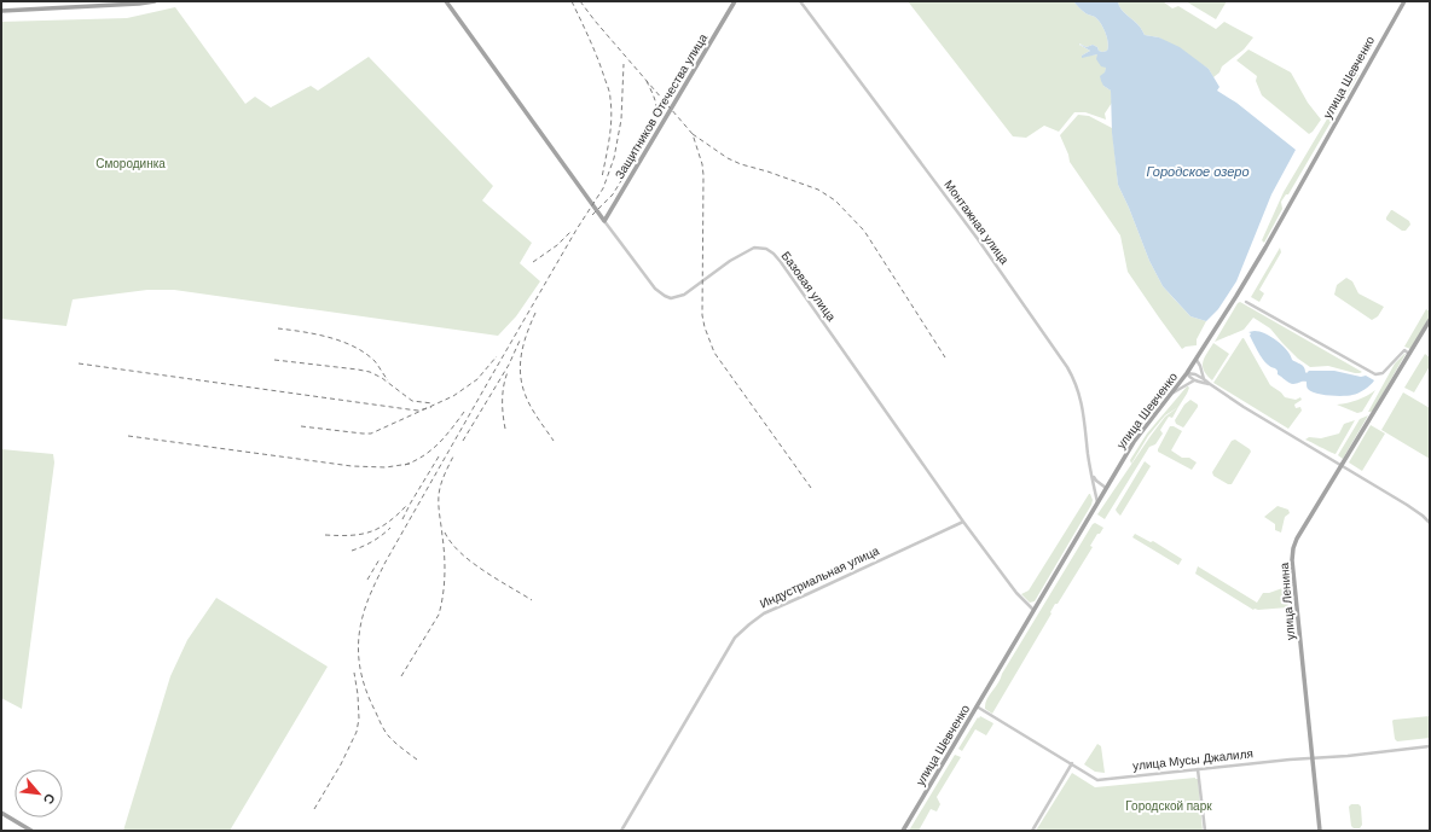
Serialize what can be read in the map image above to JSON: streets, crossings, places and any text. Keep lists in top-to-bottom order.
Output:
{
  "streets": {
    "main road": [
      "улица Шевченко",
      "Защитников Отечества улица",
      "Базовая улица",
      "улица Ленина"
    ],
    "street": ["Монтажная улица", "Индустриальная улица", "улица Мусы Джалиля"]
  },
  "crossings": [
    ["улица Шевченко", "Монтажная улица"],
    ["улица Шевченко", "Базовая улица"],
    ["улица Шевченко", "улица Мусы Джалиля"],
    ["Защитников Отечества улица", "Базовая улица"],
    ["Базовая улица", "Индустриальная улица"],
    ["улица Ленина", "улица Мусы Джалиля"]
  ],
  "water": ["Городское озеро"],
  "parks": ["Смородинка", "Городской парк"],
  "north": "bottom right"
}
